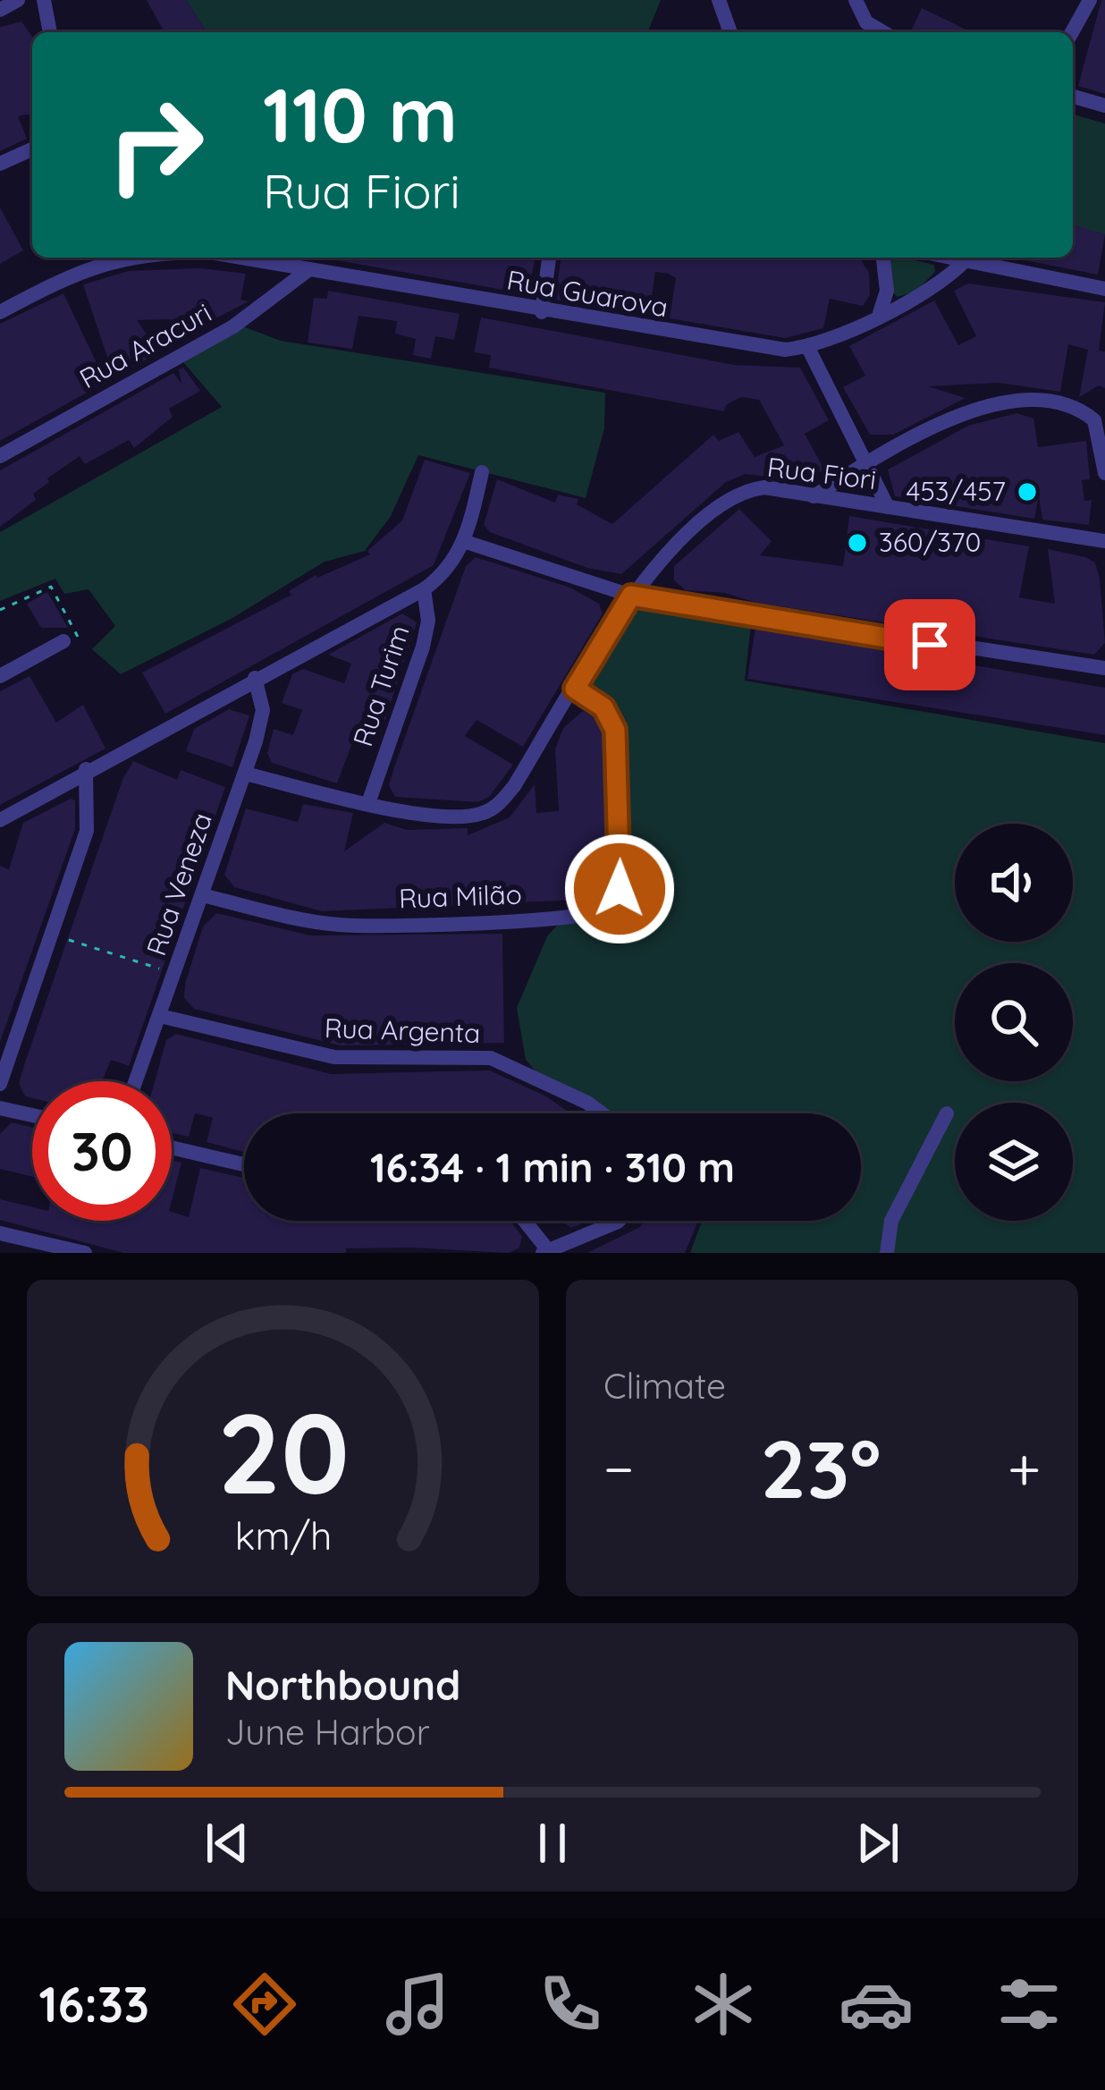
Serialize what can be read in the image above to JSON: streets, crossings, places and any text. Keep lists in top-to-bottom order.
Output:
{
  "streets": {
    "street": [
      "Rua Guarova",
      "Rua Aracuri",
      "Rua Fiori",
      "Rua Turim",
      "Rua Veneza",
      "Rua Milão",
      "Rua Argenta"
    ]
  },
  "crossings": [
    ["Rua Guarova", "Rua Aracuri"],
    ["Rua Fiori", "Rua Turim"],
    ["Rua Fiori", "Rua Veneza"],
    ["Rua Fiori", "Rua Milão"],
    ["Rua Veneza", "Rua Milão"],
    ["Rua Veneza", "Rua Argenta"]
  ],
  "places": ["453/457", "360/370"],
  "page": {
    "turn": ["110 m", "Rua Fiori"],
    "limit": "30",
    "trip": "16:34 · 1 min · 310 m",
    "tile": "Climate",
    "heat": ["−", "23°", "+"],
    "song": ["Northbound", "June Harbor"],
    "tabs": "16:33",
    "gauge": ["20", "km/h"]
  }
}
